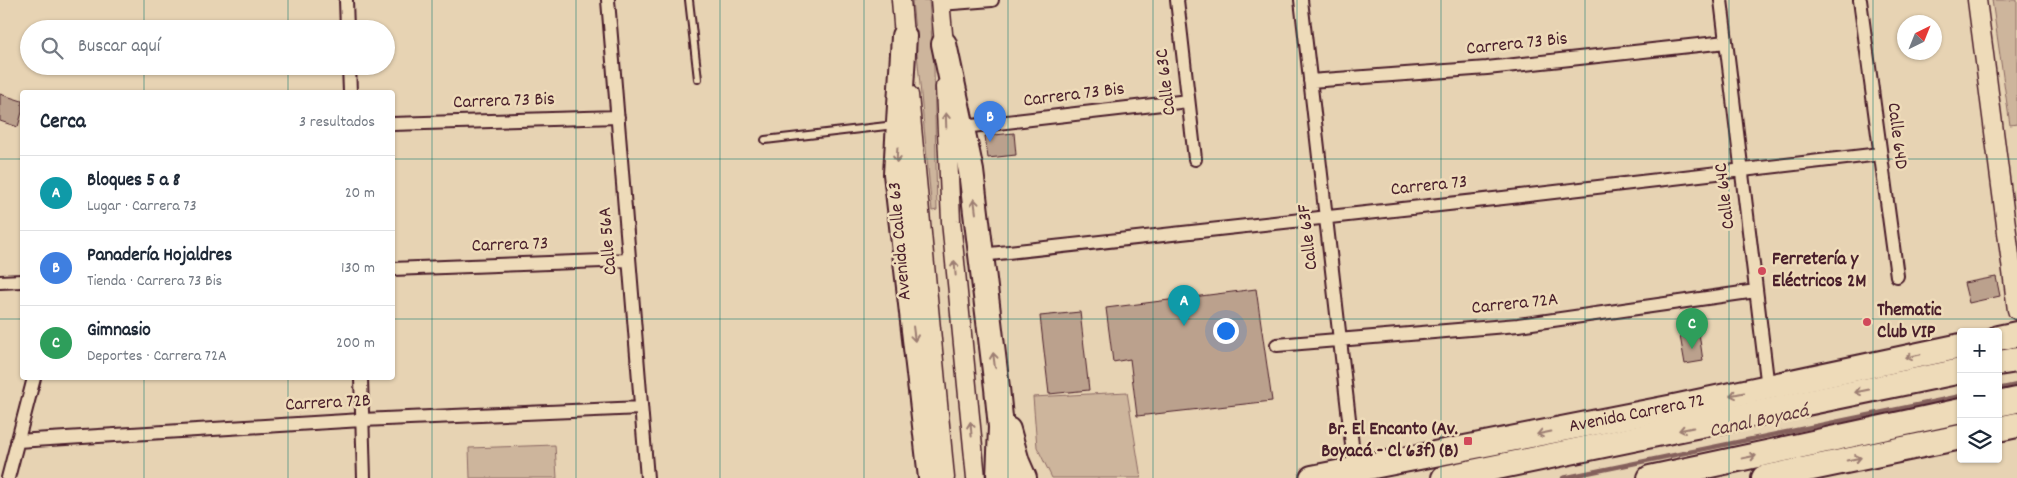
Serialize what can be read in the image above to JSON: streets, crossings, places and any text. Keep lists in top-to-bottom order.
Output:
{
  "streets": {
    "highway": ["Avenida Carrera 72"],
    "main road": ["Avenida Calle 63"],
    "street": [
      "Carrera 73 Bis",
      "Calle 63C",
      "Calle 64D",
      "Carrera 73",
      "Calle 64C",
      "Calle 63F",
      "Calle 56A",
      "Carrera 72A",
      "Carrera 72B"
    ]
  },
  "crossings": [
    ["Carrera 73 Bis", "Calle 63C"],
    ["Carrera 73 Bis", "Calle 64C"],
    ["Carrera 73 Bis", "Calle 63F"],
    ["Carrera 73 Bis", "Calle 56A"],
    ["Calle 64D", "Carrera 73"],
    ["Carrera 73", "Calle 64C"],
    ["Carrera 73", "Calle 63F"],
    ["Carrera 73", "Calle 56A"],
    ["Calle 64C", "Carrera 72A"],
    ["Calle 64C", "Avenida Carrera 72"],
    ["Calle 63F", "Carrera 72A"],
    ["Calle 63F", "Avenida Carrera 72"],
    ["Calle 56A", "Carrera 72B"]
  ],
  "water": ["Canal Boyacá"],
  "places": {
    "other": ["Ferretería y Eléctricos 2M", "Thematic Club VIP"],
    "transit": ["Br. El Encanto (Av. Boyacá - Cl 63f) (B)"]
  },
  "north": "top right",
  "page": {
    "search": "Buscar aquí",
    "heading": ["Cerca", "3 resultados"],
    "pins": ["B", "A", "C"],
    "list": [
      {
        "mark": "A",
        "name": "Bloques 5 a 8",
        "note": "Lugar · Carrera 73",
        "value": "20 m"
      },
      {
        "mark": "B",
        "name": "Panadería Hojaldres",
        "note": "Tienda · Carrera 73 Bis",
        "value": "130 m"
      },
      {
        "mark": "C",
        "name": "Gimnasio",
        "note": "Deportes · Carrera 72A",
        "value": "200 m"
      }
    ],
    "map_buttons": ["+", "−"]
  }
}
